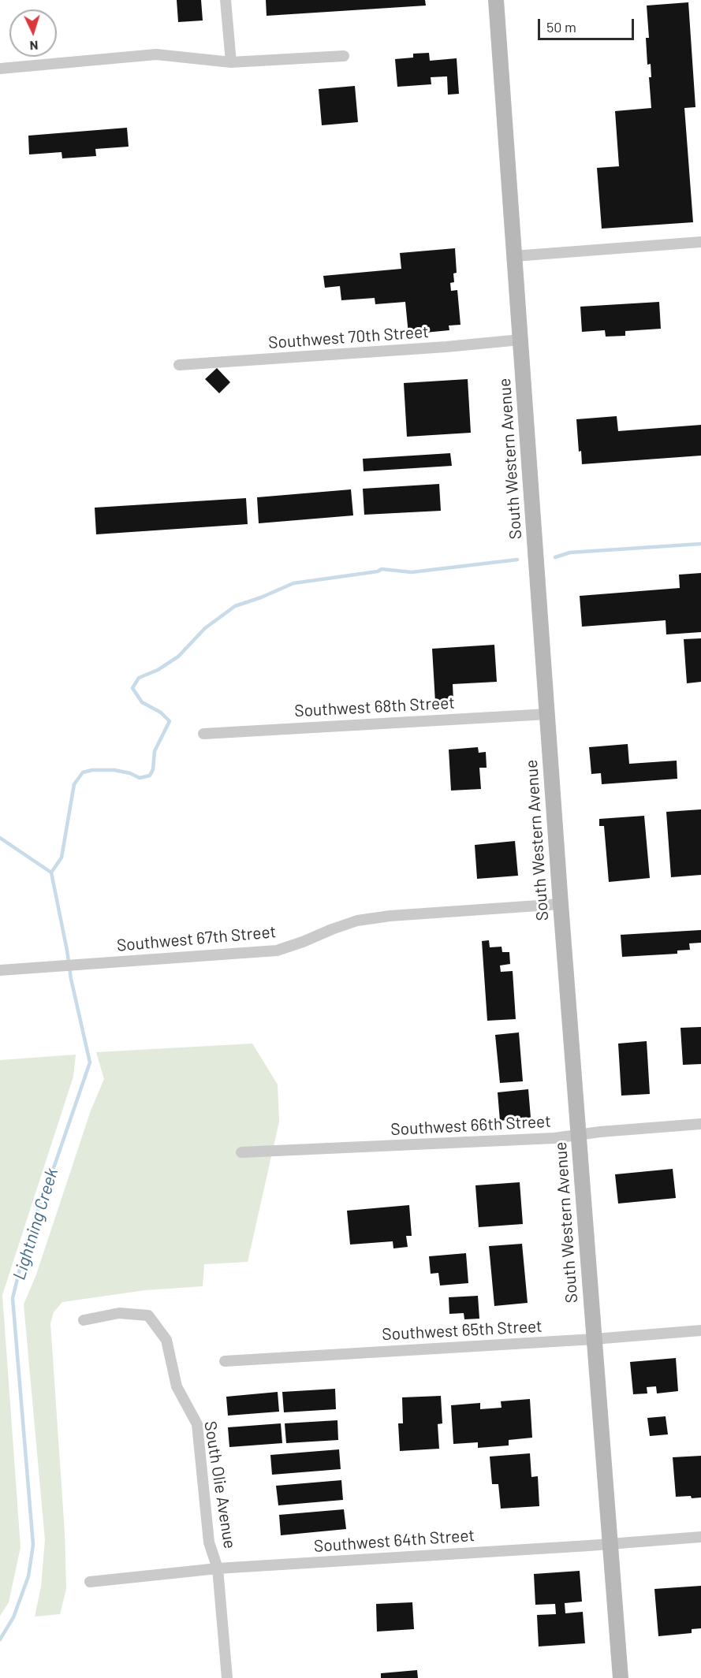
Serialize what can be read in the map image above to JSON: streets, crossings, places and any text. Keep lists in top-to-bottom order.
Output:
{
  "streets": {
    "main road": ["South Western Avenue"],
    "street": [
      "Southwest 70th Street",
      "Southwest 68th Street",
      "Southwest 67th Street",
      "Southwest 66th Street",
      "Southwest 65th Street",
      "South Olie Avenue",
      "Southwest 64th Street"
    ]
  },
  "crossings": [
    ["Southwest 70th Street", "South Western Avenue"],
    ["South Western Avenue", "Southwest 68th Street"],
    ["South Western Avenue", "Southwest 67th Street"],
    ["South Western Avenue", "Southwest 66th Street"],
    ["South Western Avenue", "Southwest 65th Street"],
    ["South Western Avenue", "Southwest 64th Street"],
    ["South Olie Avenue", "Southwest 64th Street"]
  ],
  "water": ["Lightning Creek"],
  "scale_bar": "50 m",
  "north": "bottom"
}
